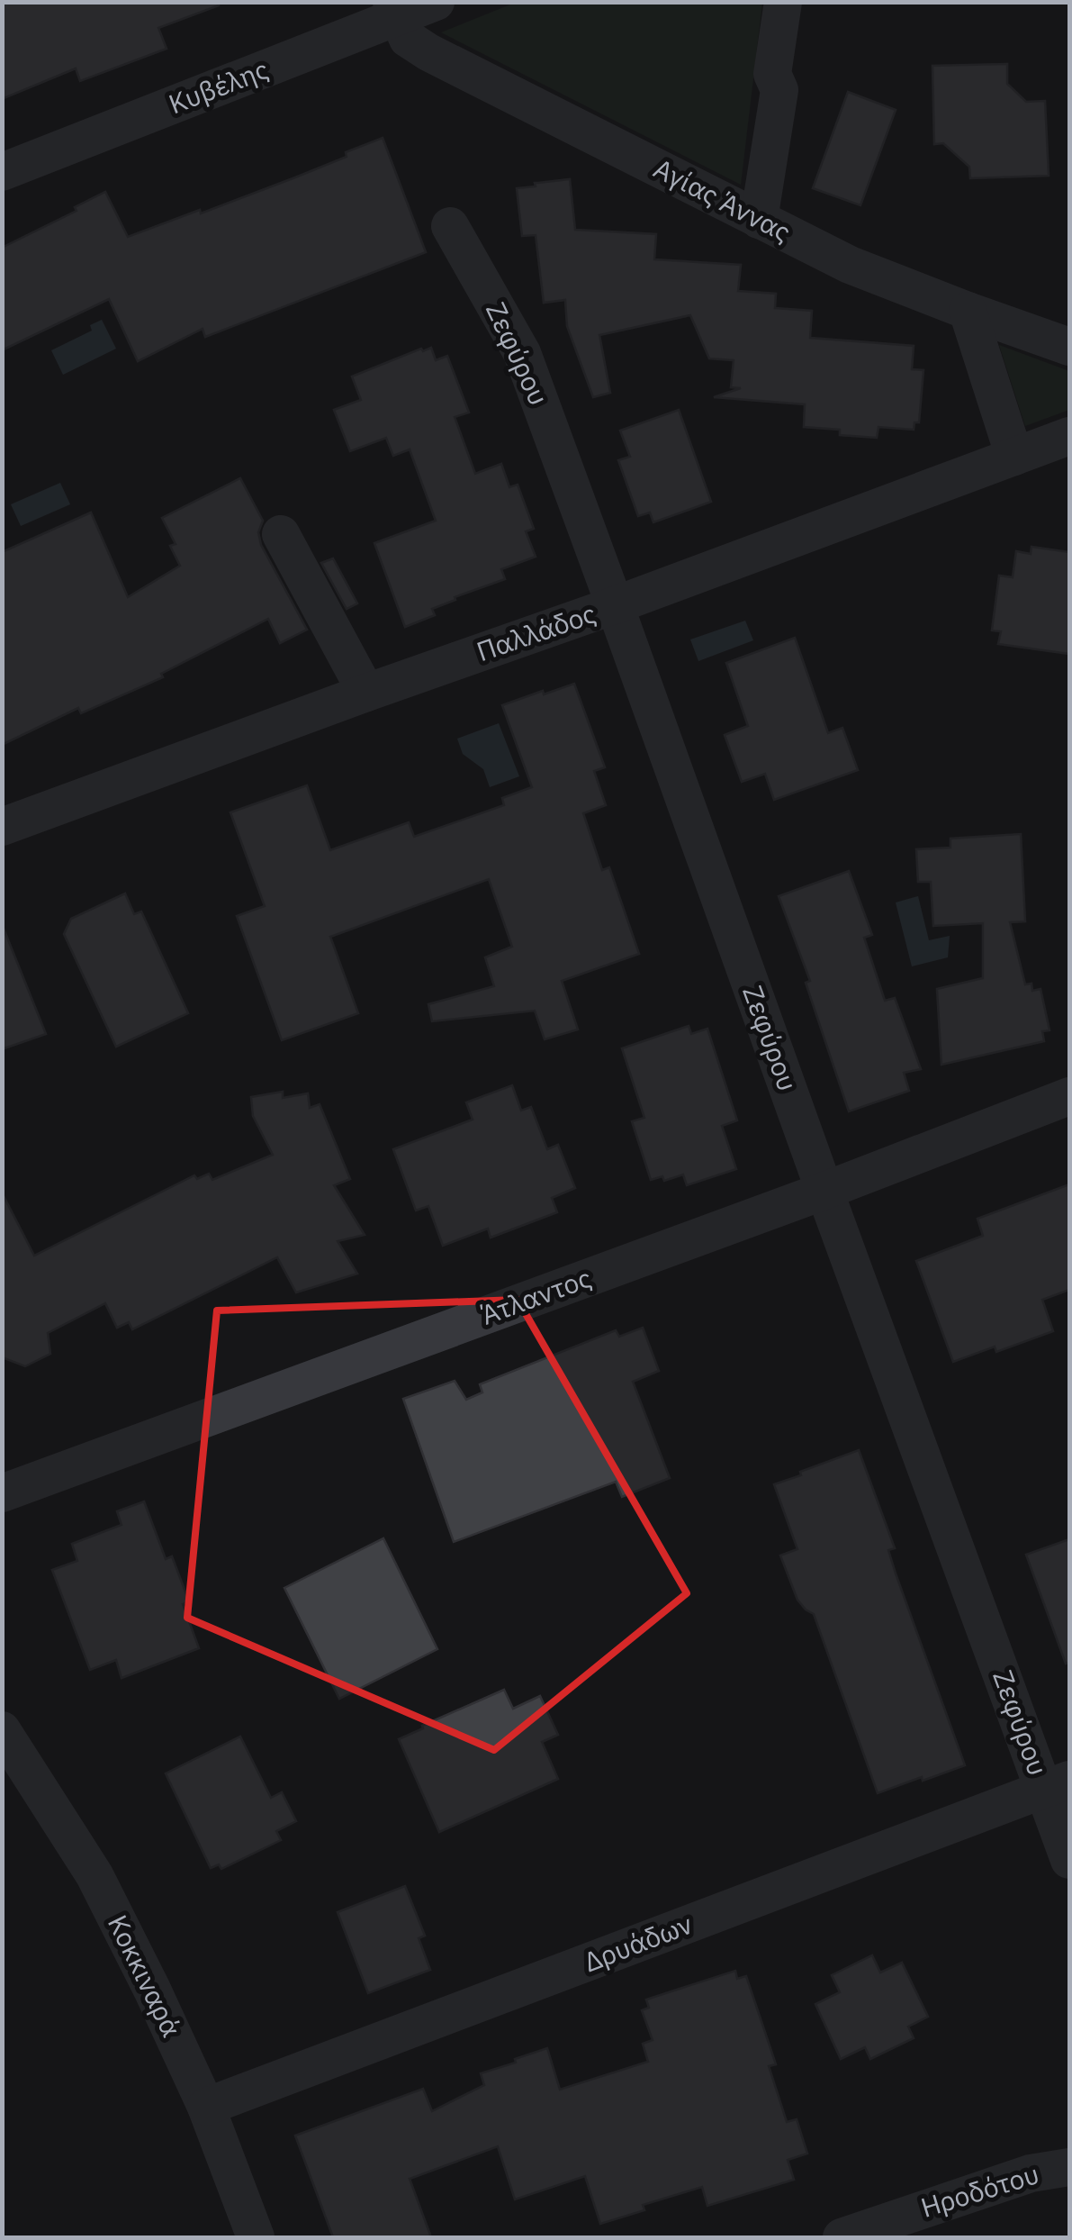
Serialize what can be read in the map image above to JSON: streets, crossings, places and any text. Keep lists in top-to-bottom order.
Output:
{
  "streets": {
    "street": [
      "Κυβέλης",
      "Αγίας Άννας",
      "Ζεφύρου",
      "Παλλάδος",
      "Άτλαντος",
      "Δρυάδων",
      "Κοκκιναρά",
      "Ηροδότου"
    ]
  },
  "crossings": [
    ["Κυβέλης", "Αγίας Άννας"],
    ["Ζεφύρου", "Παλλάδος"],
    ["Ζεφύρου", "Άτλαντος"],
    ["Ζεφύρου", "Δρυάδων"],
    ["Δρυάδων", "Κοκκιναρά"]
  ]
}
